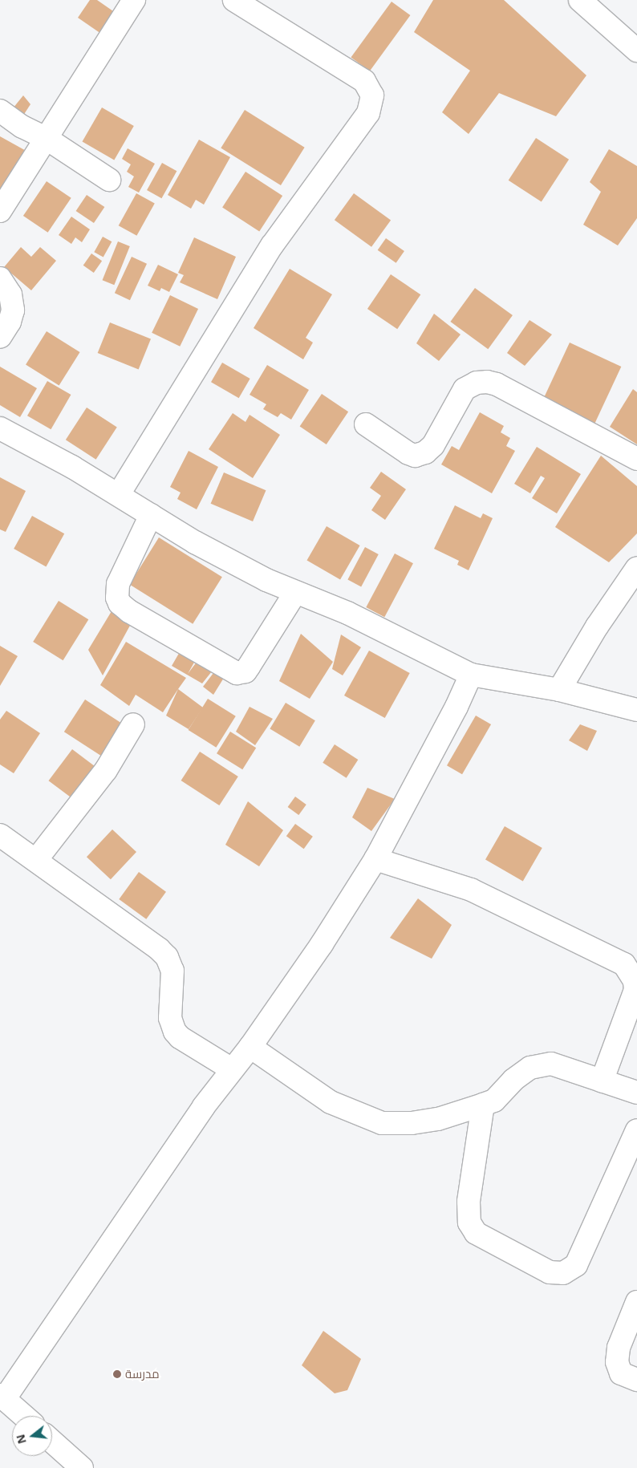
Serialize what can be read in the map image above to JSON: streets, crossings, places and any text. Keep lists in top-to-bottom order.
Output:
{
  "places": ["مدرسة"],
  "north": "left"
}
